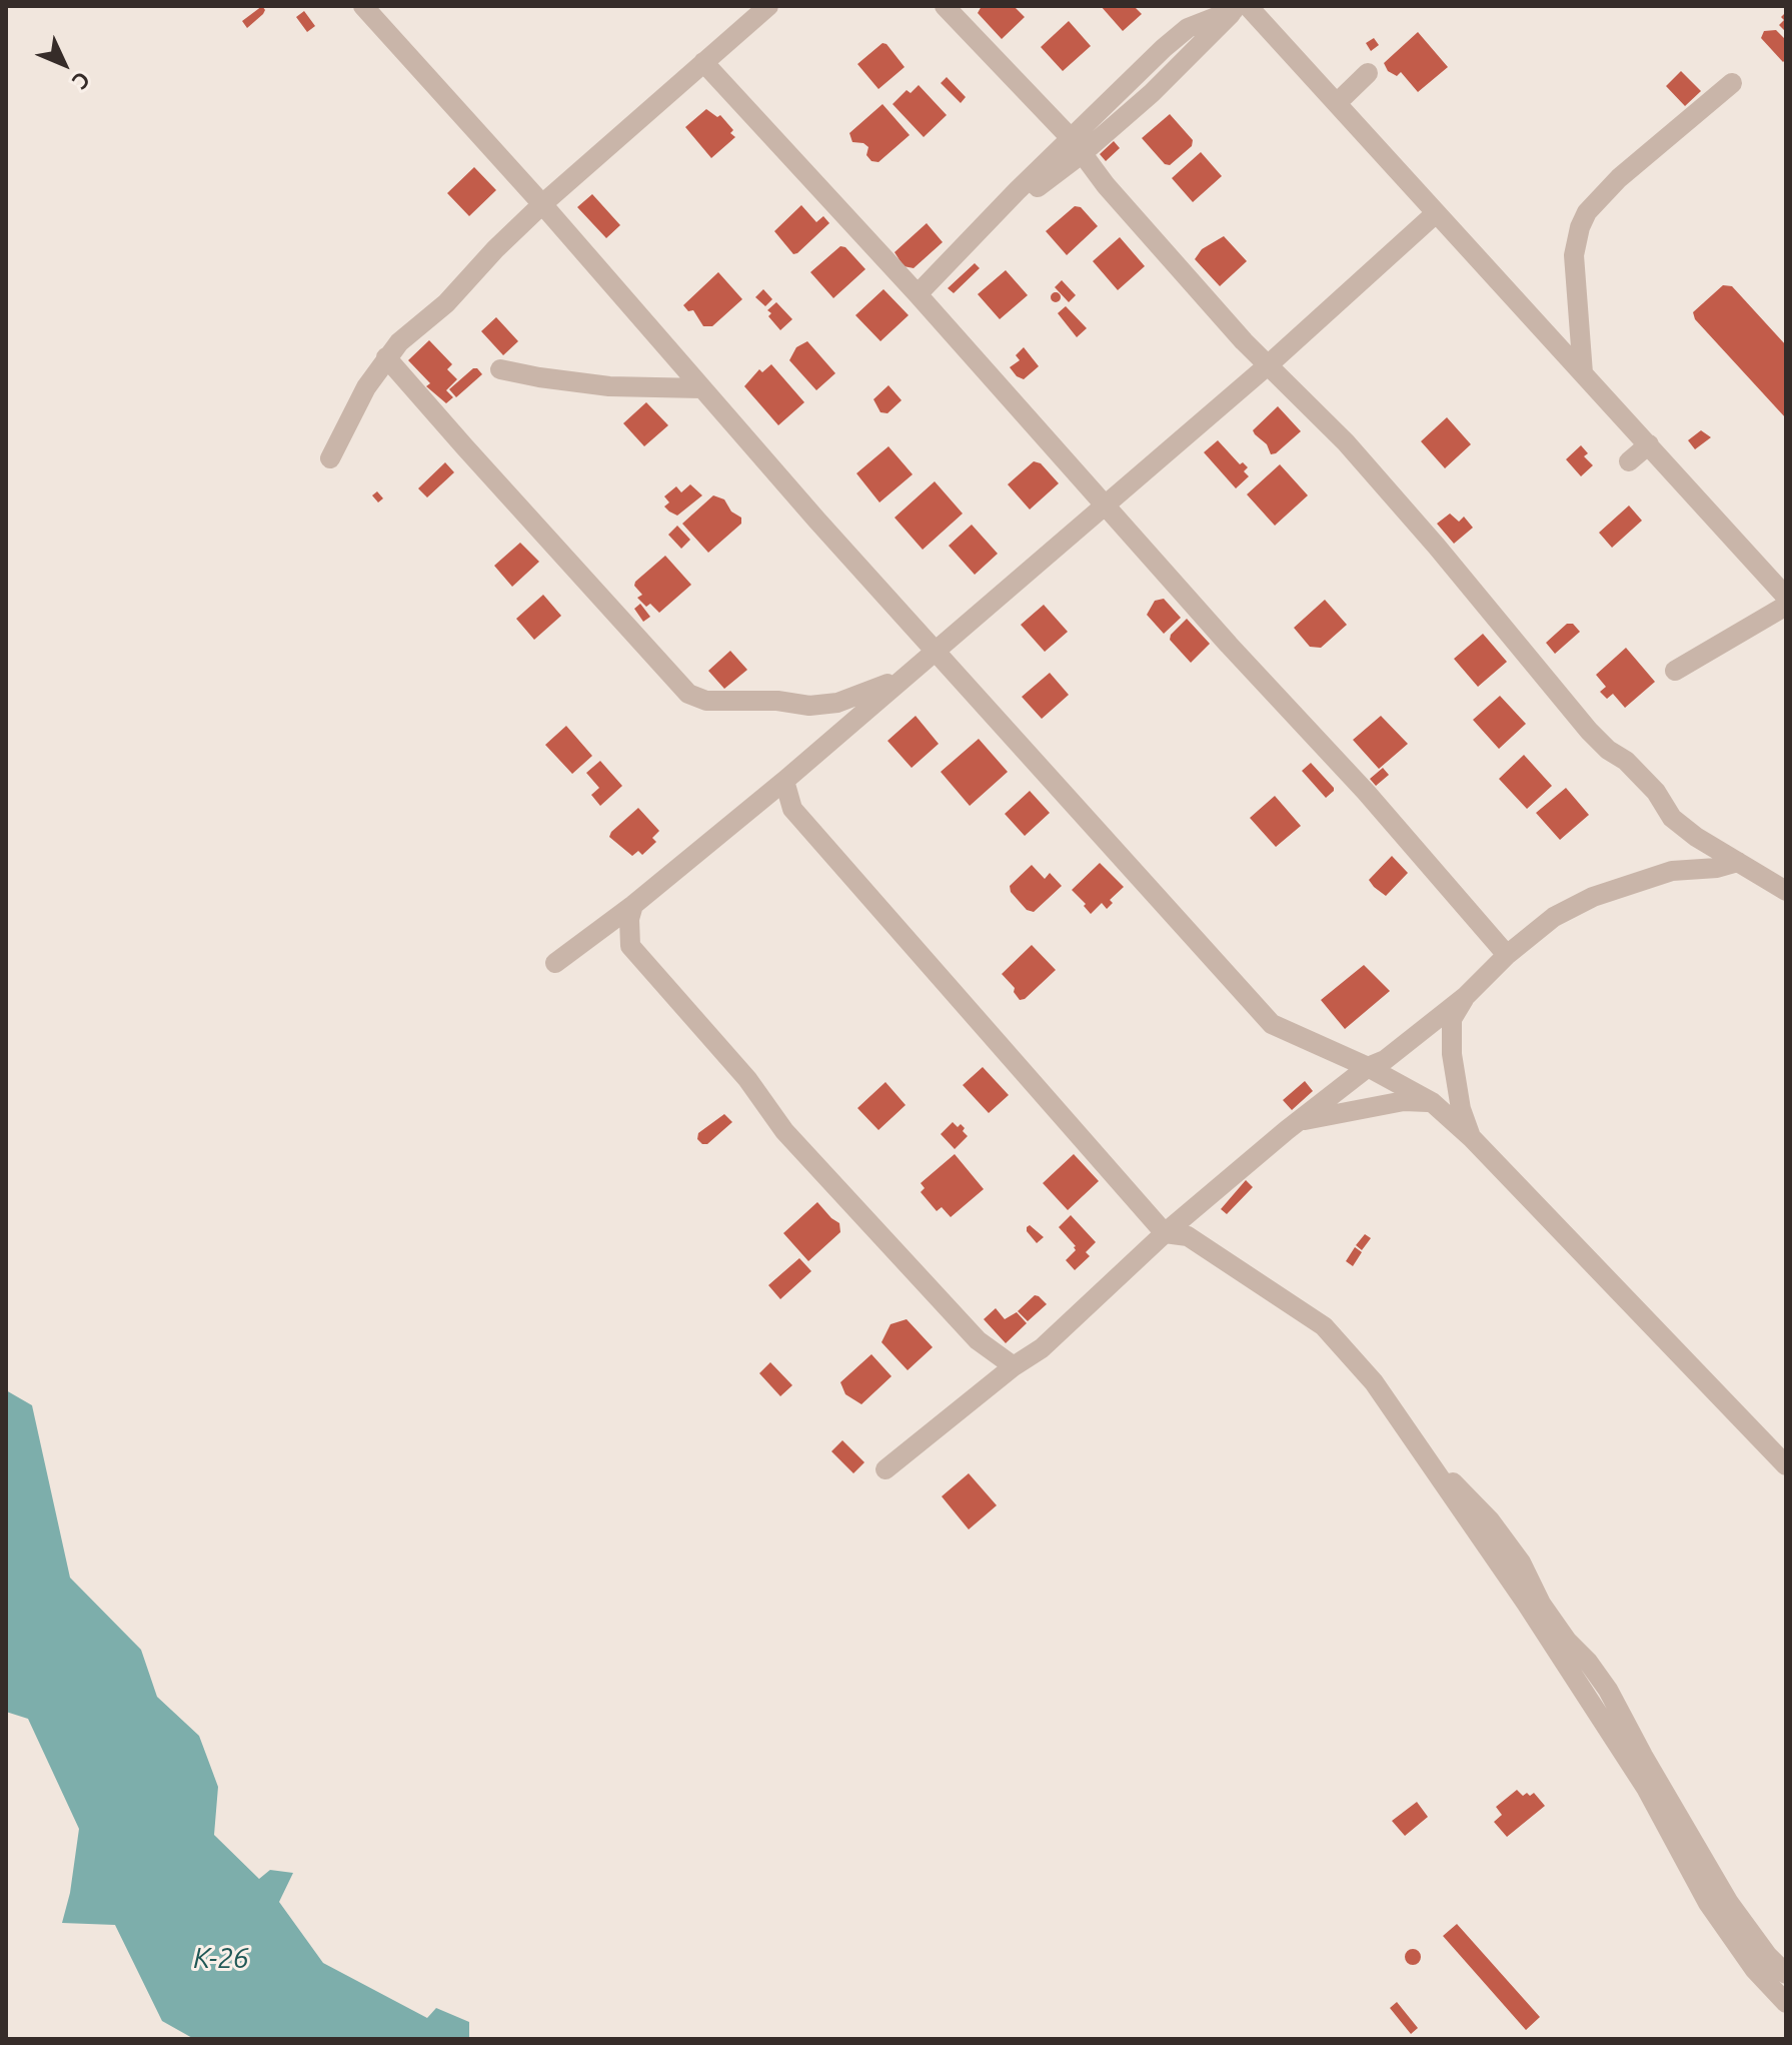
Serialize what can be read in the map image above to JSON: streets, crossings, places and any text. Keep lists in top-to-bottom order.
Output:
{
  "water": ["К-26"],
  "north": "bottom right"
}
